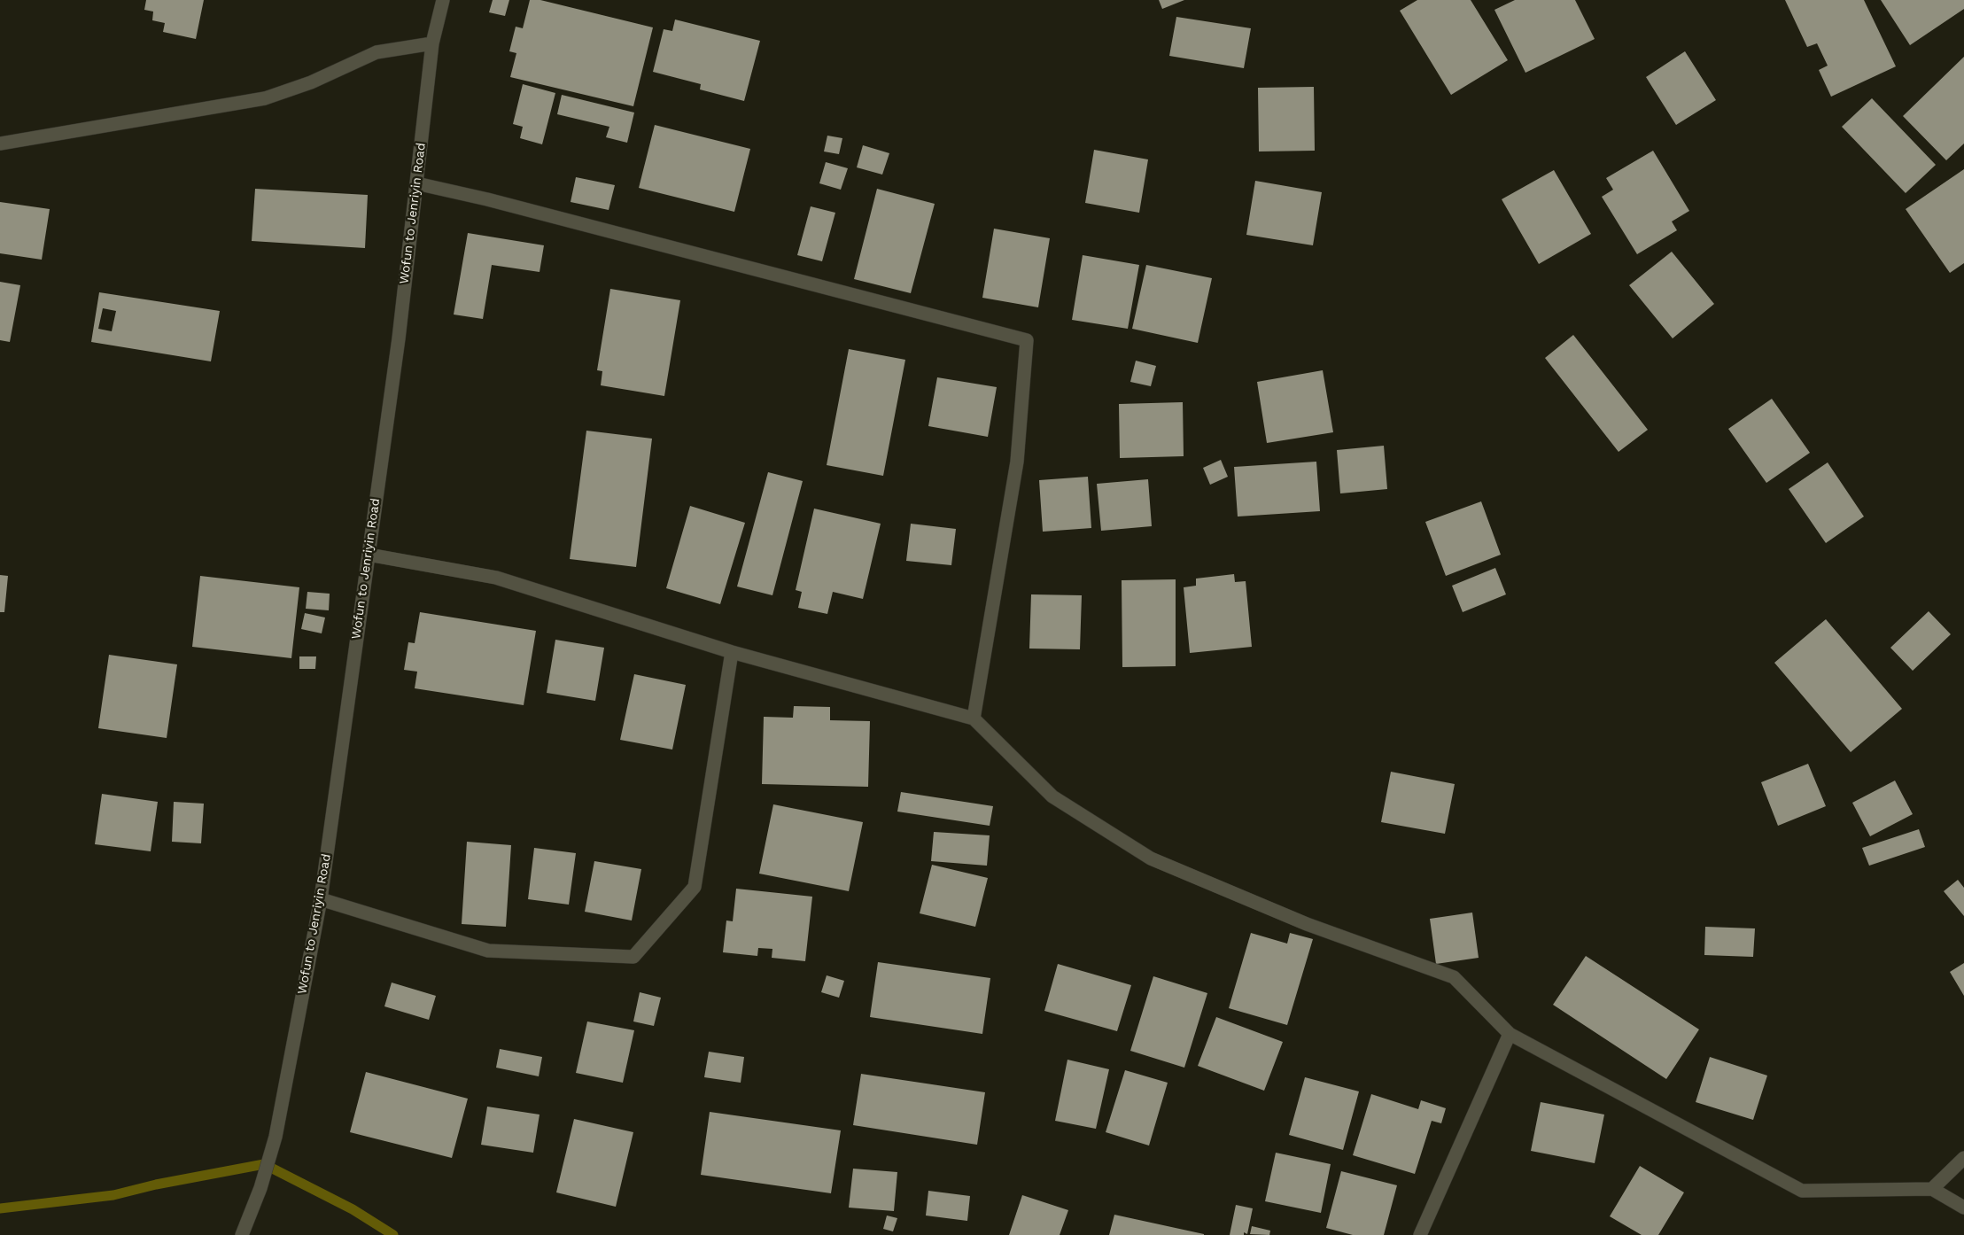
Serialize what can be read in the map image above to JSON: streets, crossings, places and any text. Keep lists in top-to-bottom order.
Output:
{
  "streets": {
    "street": ["Wofun to Jenriyin Road"]
  }
}
